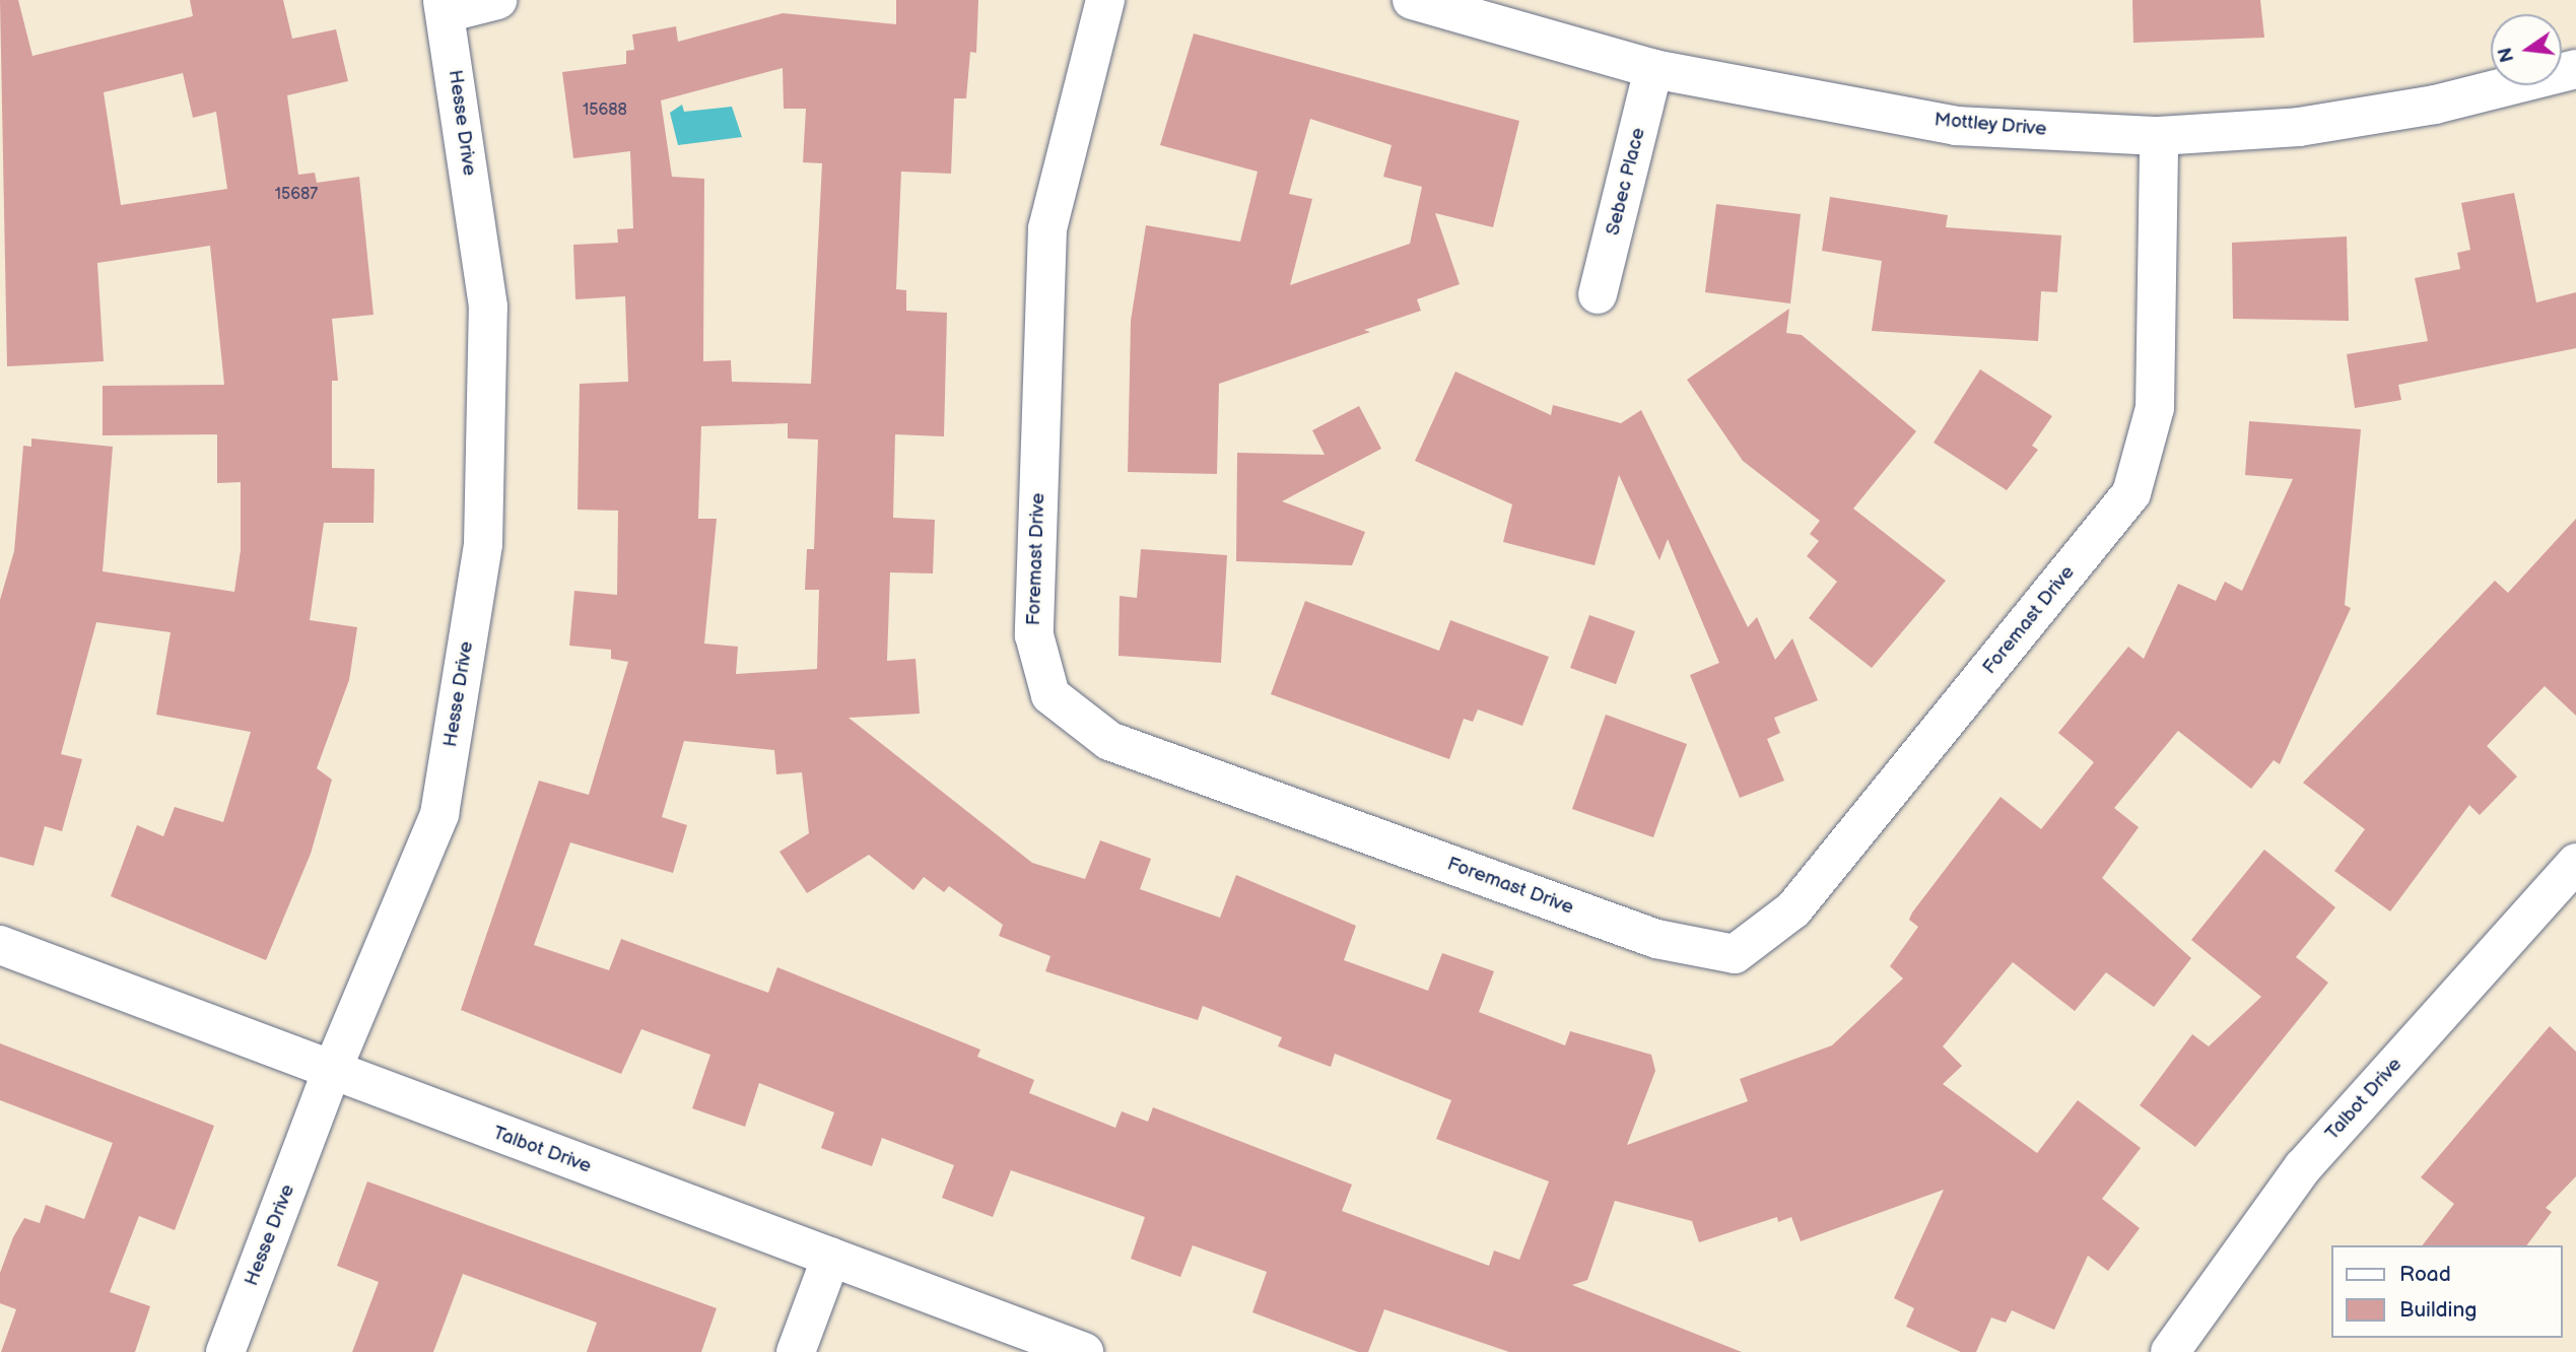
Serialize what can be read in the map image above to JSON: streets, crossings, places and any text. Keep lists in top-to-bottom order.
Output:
{
  "streets": {
    "street": [
      "Hesse Drive",
      "Mottley Drive",
      "Sebec Place",
      "Foremast Drive",
      "Talbot Drive"
    ]
  },
  "crossings": [
    ["Hesse Drive", "Talbot Drive"],
    ["Mottley Drive", "Sebec Place"],
    ["Mottley Drive", "Foremast Drive"]
  ],
  "house_numbers": ["15688", "15687"],
  "legend": ["Road", "Building"],
  "north": "left"
}
